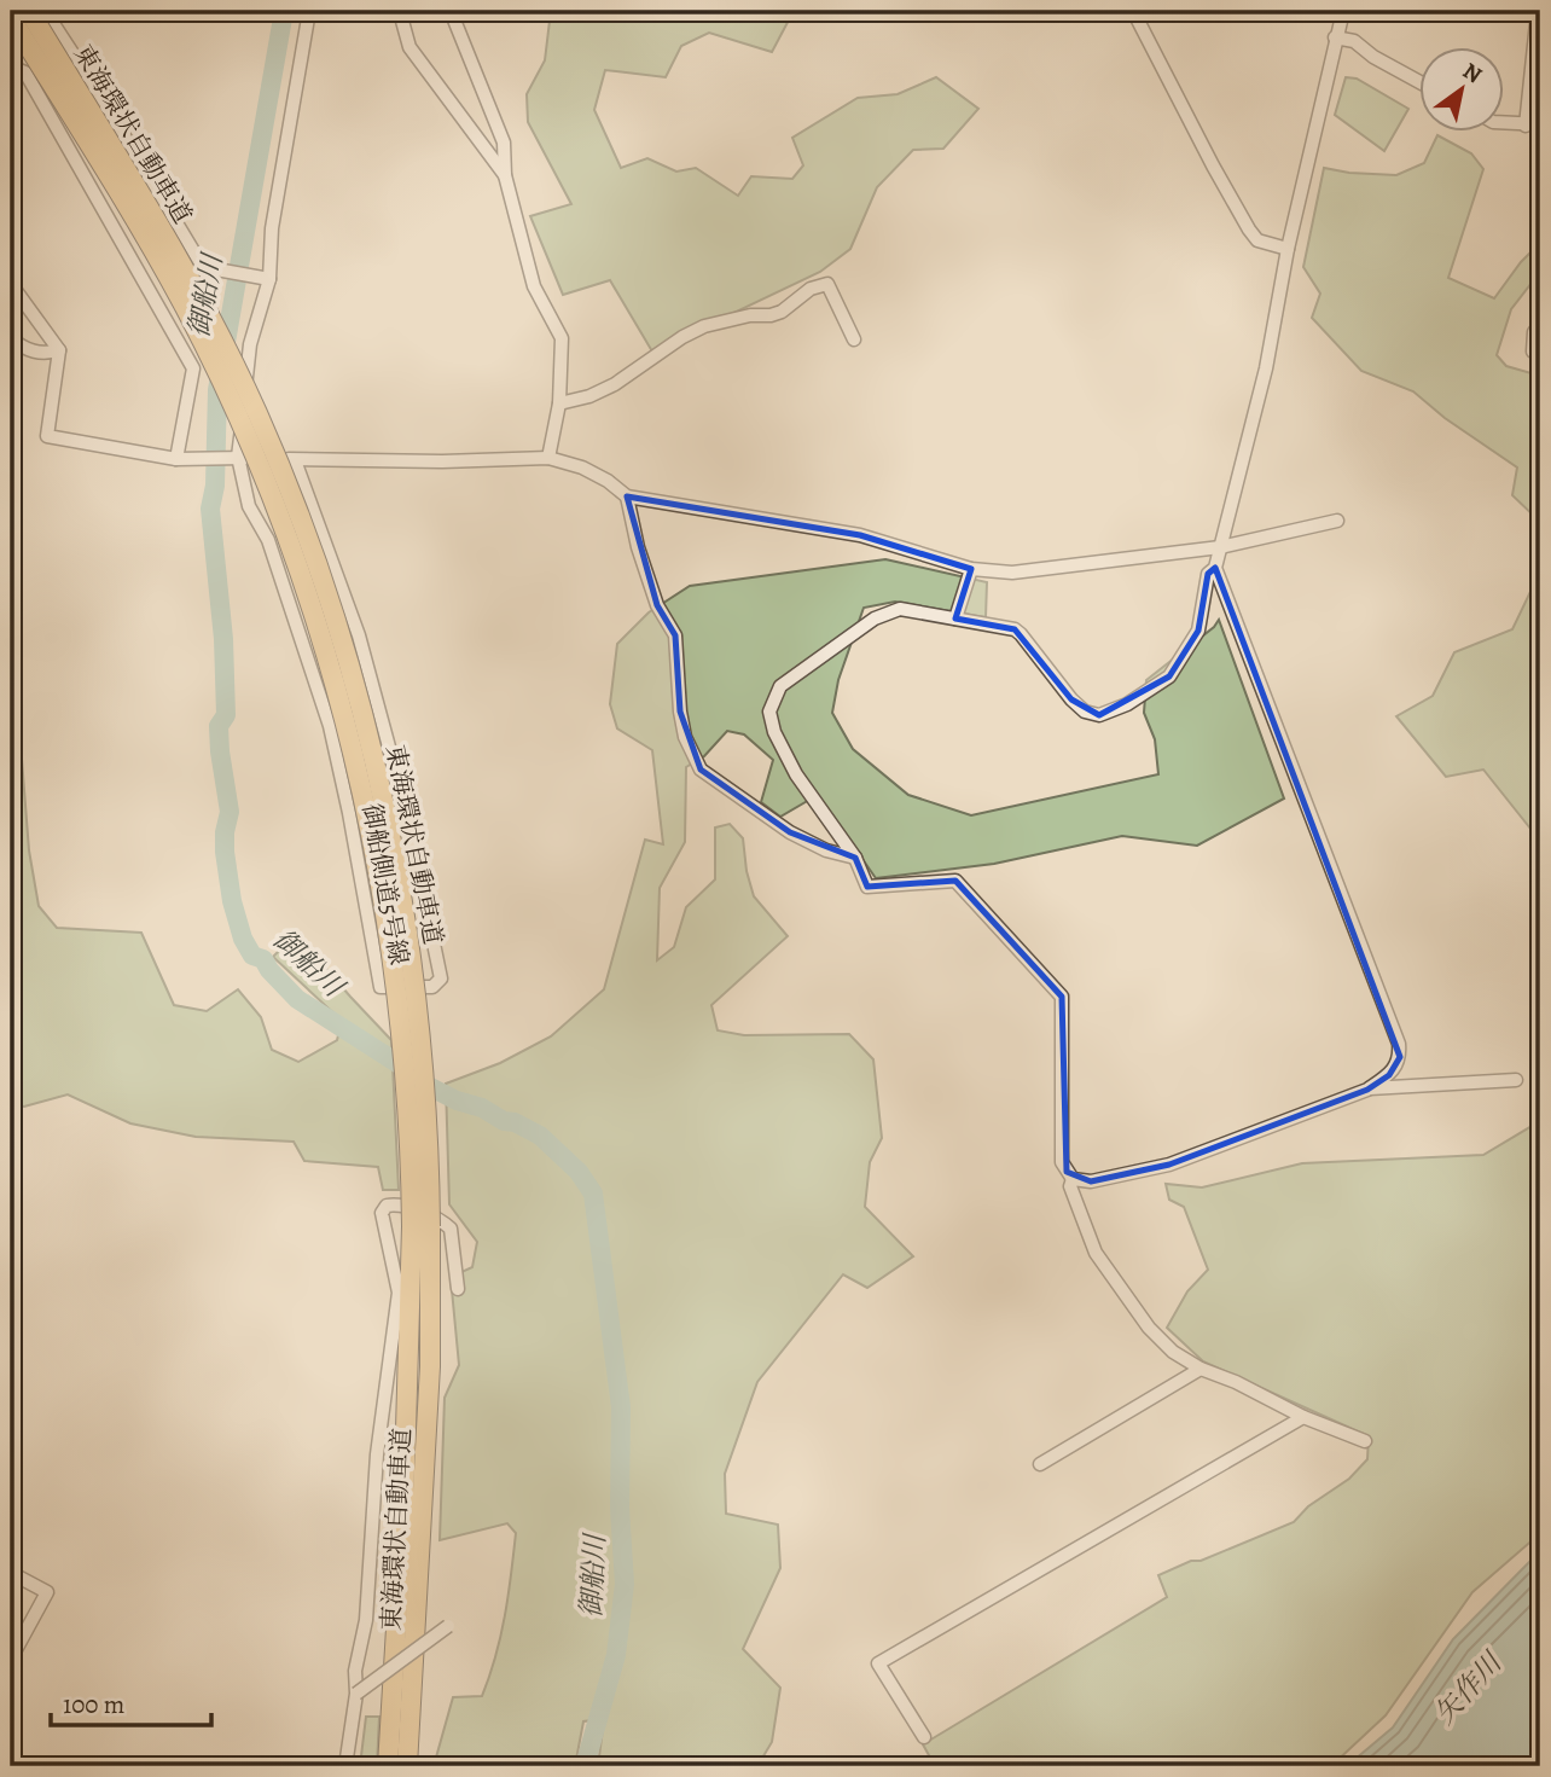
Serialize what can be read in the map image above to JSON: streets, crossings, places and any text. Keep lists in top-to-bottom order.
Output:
{
  "streets": {
    "highway": ["東海環状自動車道"],
    "street": ["御船側道5号線"]
  },
  "water": ["御船川", "矢作川"],
  "scale_bar": "100 m",
  "north": "top right"
}
